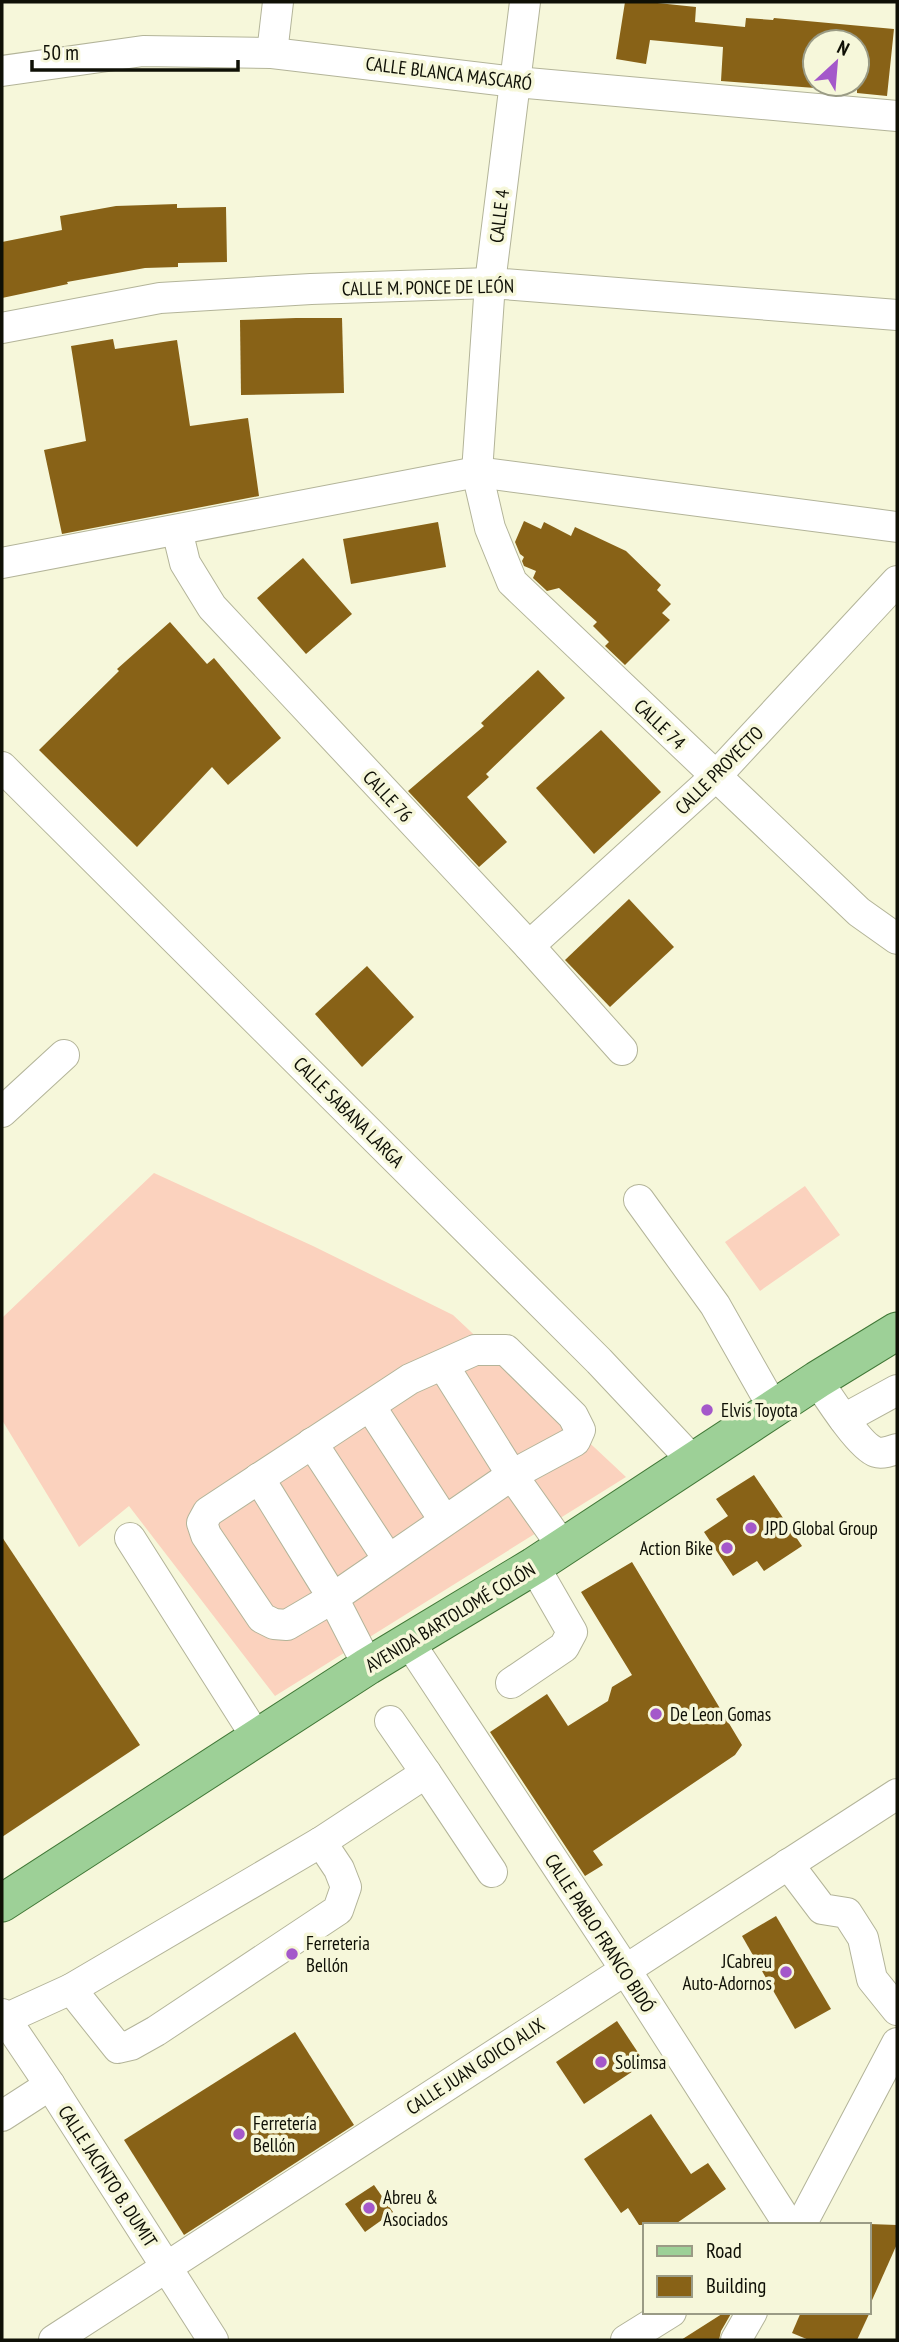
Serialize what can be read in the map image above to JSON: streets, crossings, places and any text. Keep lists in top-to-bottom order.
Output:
{
  "streets": {
    "main road": ["AVENIDA BARTOLOMÉ COLÓN"],
    "street": [
      "CALLE BLANCA MASCARÓ",
      "CALLE 4",
      "CALLE M. PONCE DE LEÓN",
      "CALLE 74",
      "CALLE PROYECTO",
      "CALLE 76",
      "CALLE SABANA LARGA",
      "CALLE PABLO FRANCO BIDÓ",
      "CALLE JUAN GOICO ALIX",
      "CALLE JACINTO B. DUMIT"
    ]
  },
  "crossings": [
    ["CALLE BLANCA MASCARÓ", "CALLE 4"],
    ["CALLE 4", "CALLE M. PONCE DE LEÓN"],
    ["CALLE 4", "CALLE 74"],
    ["CALLE 74", "CALLE PROYECTO"],
    ["CALLE PROYECTO", "CALLE 76"],
    ["CALLE SABANA LARGA", "AVENIDA BARTOLOMÉ COLÓN"],
    ["AVENIDA BARTOLOMÉ COLÓN", "CALLE PABLO FRANCO BIDÓ"],
    ["CALLE PABLO FRANCO BIDÓ", "CALLE JUAN GOICO ALIX"],
    ["CALLE JUAN GOICO ALIX", "CALLE JACINTO B. DUMIT"]
  ],
  "places": [
    "Elvis Toyota",
    "JPD Global Group",
    "Action Bike",
    "De Leon Gomas",
    "Ferreteria Bellón",
    "JCabreu Auto-Adornos",
    "Solimsa",
    "Ferretería Bellón",
    "Abreu & Asociados"
  ],
  "legend": ["Road", "Building"],
  "scale_bar": "50 m",
  "north": "top right"
}
